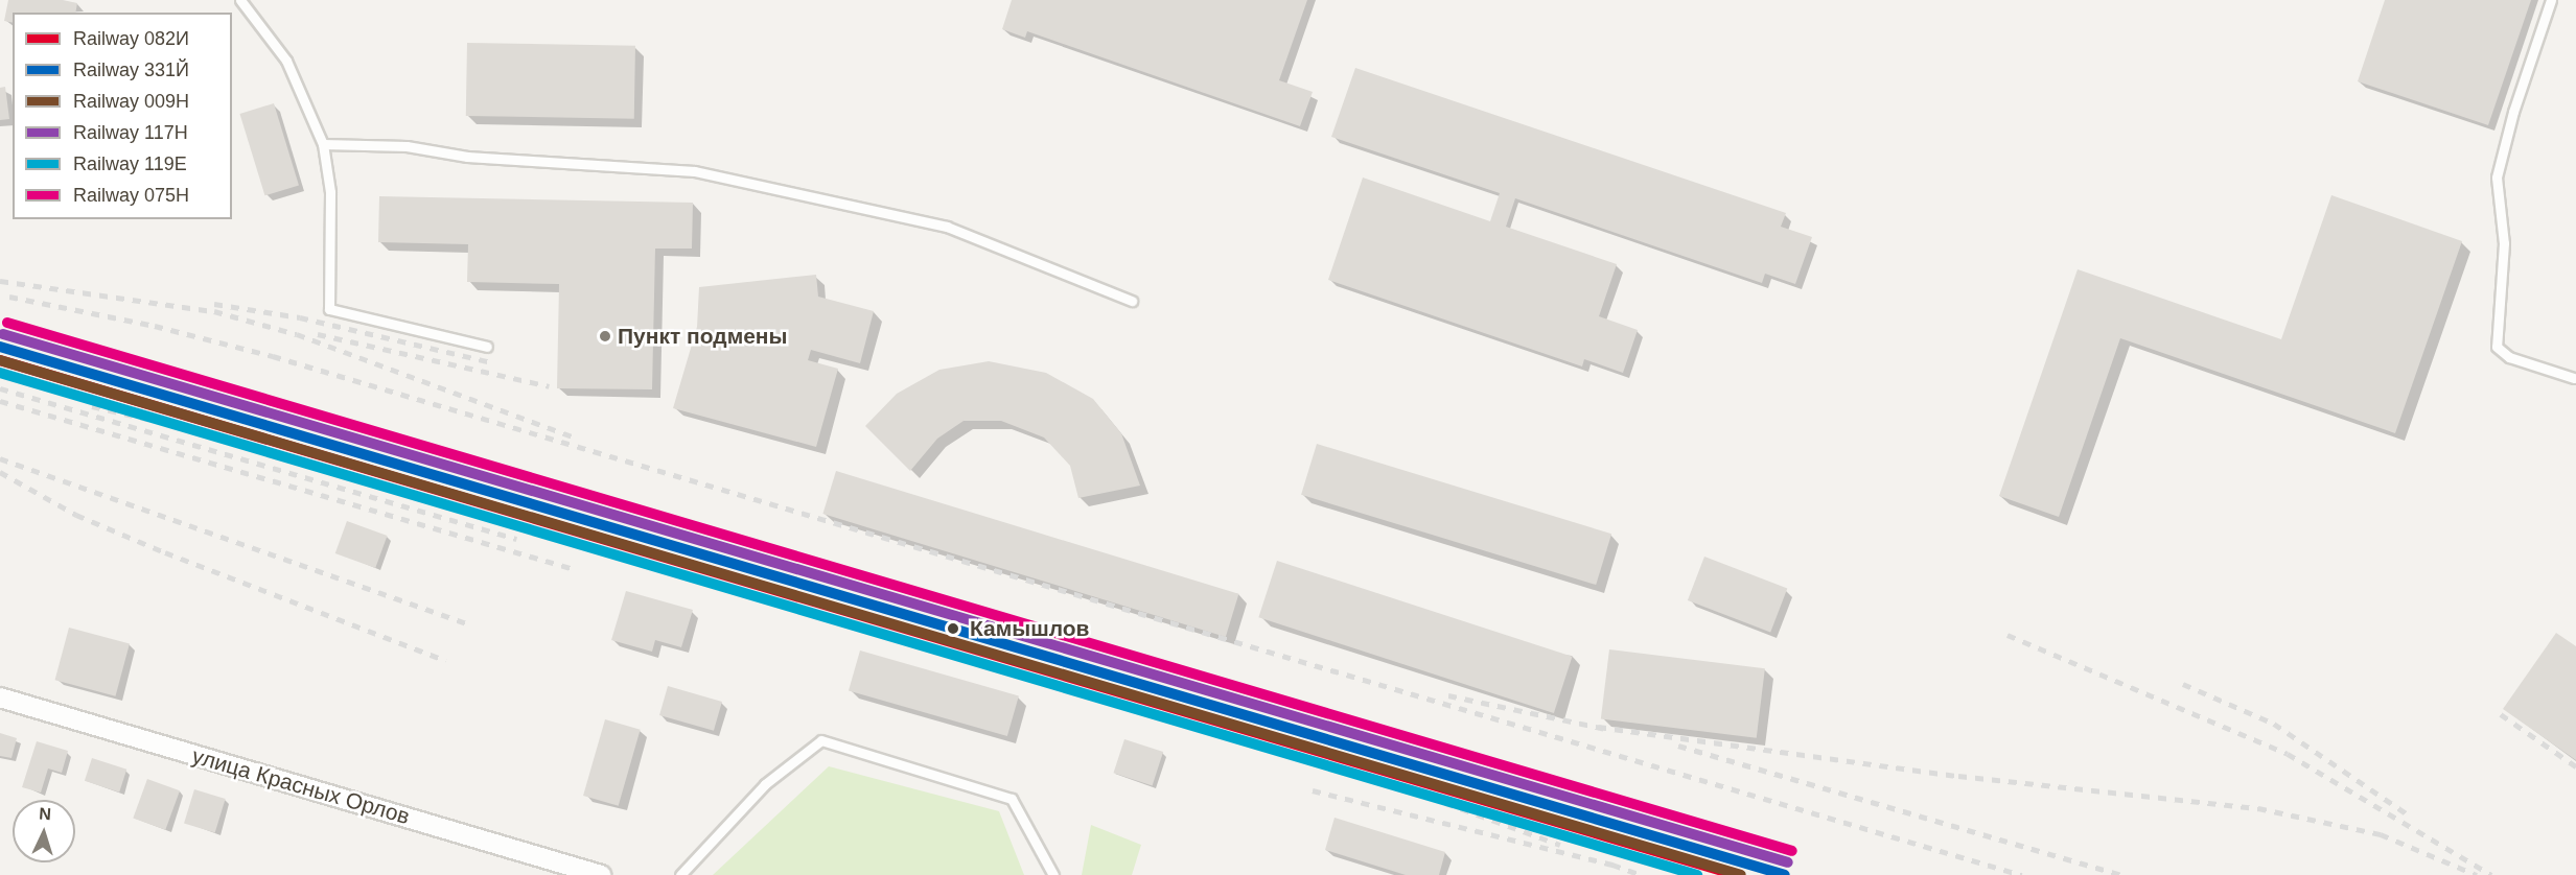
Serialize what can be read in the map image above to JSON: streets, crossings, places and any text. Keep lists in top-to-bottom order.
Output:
{
  "streets": {
    "street": ["улица Красных Орлов"]
  },
  "places": ["Пункт подмены", "Камышлов"],
  "lines": [
    "rail line 075Н",
    "rail line 117Н",
    "rail line 331Й",
    "rail line 082И",
    "rail line 009Н",
    "rail line 119Е"
  ],
  "legend": [
    "Railway 082И",
    "Railway 331Й",
    "Railway 009Н",
    "Railway 117Н",
    "Railway 119Е",
    "Railway 075Н"
  ],
  "north": "top"
}
